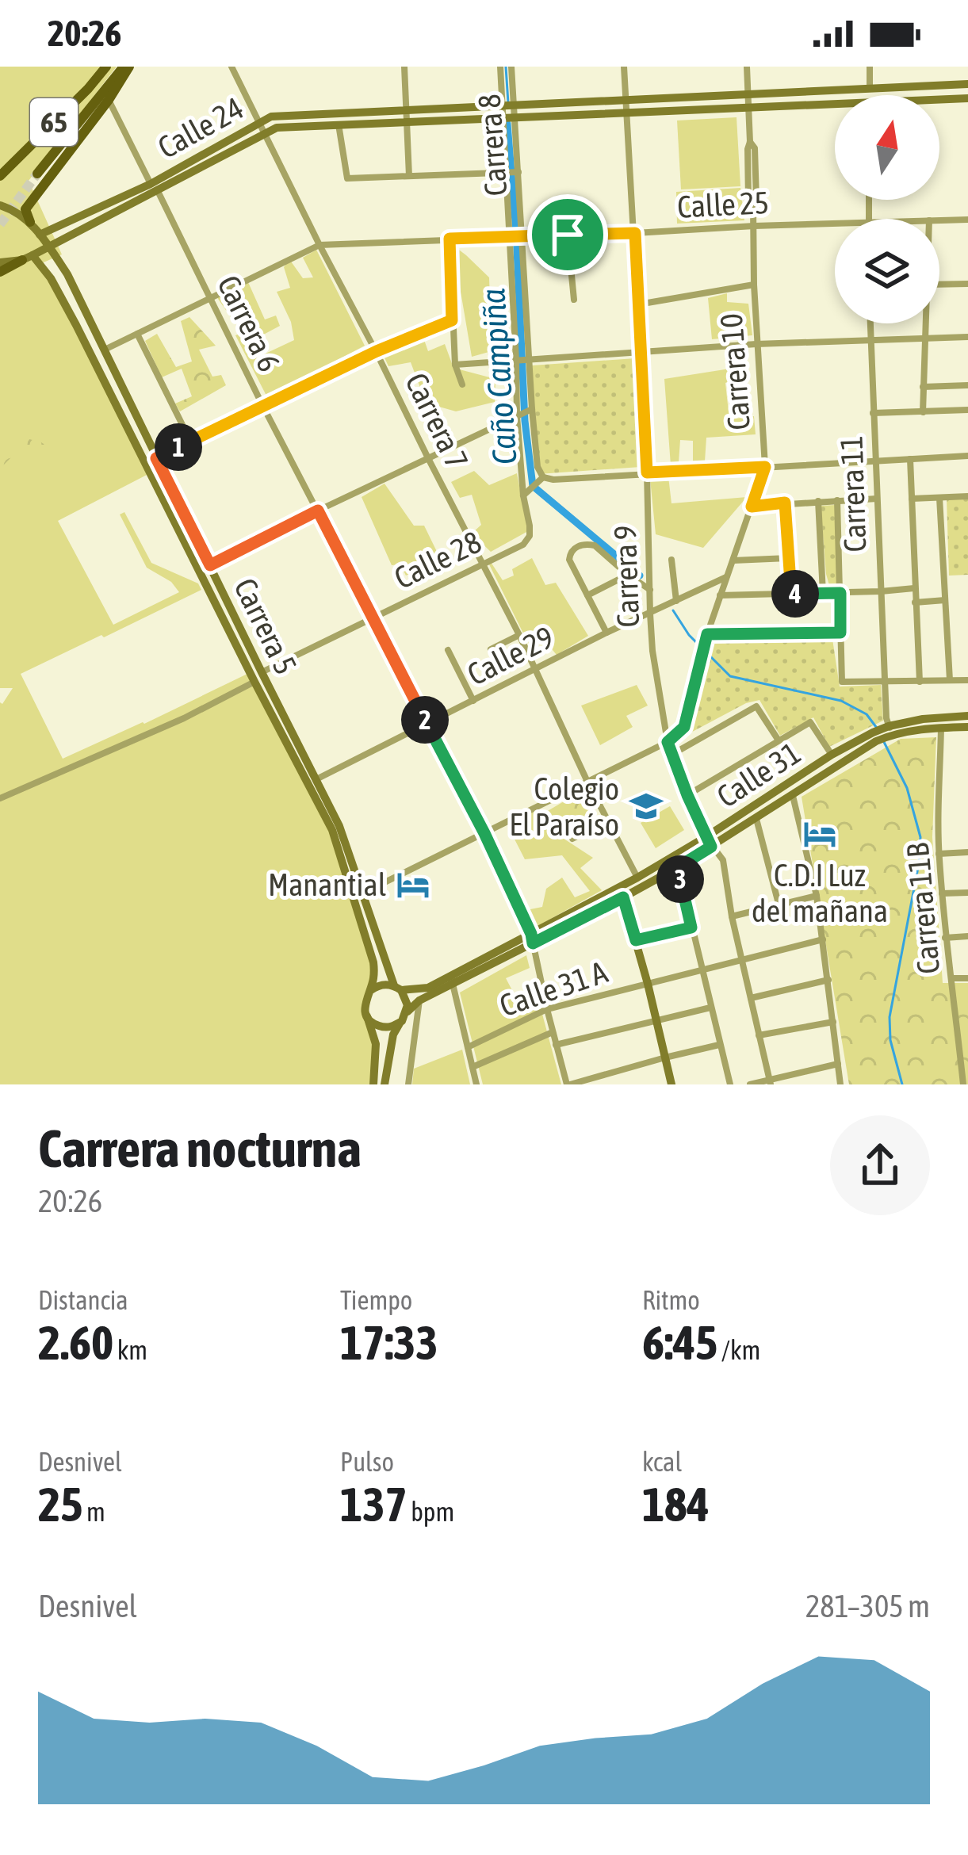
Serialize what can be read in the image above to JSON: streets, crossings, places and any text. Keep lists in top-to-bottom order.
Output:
{
  "streets": {
    "main road": [
      "65",
      "Calle 24",
      "Carrera 5",
      "Calle 31"
    ],
    "street": [
      "Carrera 8",
      "Calle 25",
      "Carrera 6",
      "Carrera 10",
      "Carrera 7",
      "Carrera 11",
      "Calle 28",
      "Carrera 9",
      "Calle 29",
      "Carrera 11B",
      "Calle 31 A"
    ]
  },
  "crossings": [
    ["Calle 24", "Carrera 8"],
    ["Calle 24", "Carrera 6"],
    ["Calle 24", "Carrera 10"],
    ["Calle 24", "Carrera 7"],
    ["Calle 24", "Carrera 9"],
    ["Calle 24", "Carrera 5"],
    ["Carrera 8", "Calle 25"],
    ["Carrera 8", "Calle 28"],
    ["Calle 25", "Carrera 6"],
    ["Calle 25", "Carrera 10"],
    ["Calle 25", "Carrera 7"],
    ["Calle 25", "Carrera 9"],
    ["Calle 25", "Carrera 5"],
    ["Carrera 6", "Calle 28"],
    ["Carrera 6", "Calle 29"],
    ["Carrera 6", "Calle 31"],
    ["Carrera 6", "Calle 31 A"],
    ["Carrera 10", "Carrera 9"],
    ["Carrera 10", "Calle 29"],
    ["Carrera 7", "Calle 28"],
    ["Carrera 7", "Calle 29"],
    ["Carrera 7", "Calle 31"],
    ["Calle 28", "Carrera 5"],
    ["Carrera 9", "Calle 29"],
    ["Carrera 9", "Calle 31"],
    ["Carrera 9", "Calle 31 A"],
    ["Carrera 5", "Calle 29"],
    ["Carrera 5", "Calle 31"]
  ],
  "water": ["Caño Campiña"],
  "places": {
    "school or university": ["Colegio El Paraíso"],
    "hotel": ["C.D.I Luz del mañana", "Manantial"]
  },
  "north": "top",
  "page": {
    "status": "20:26",
    "pins": [
      "1",
      "4",
      "2",
      "3"
    ],
    "heading": ["Carrera nocturna", "20:26"],
    "stats": [
      ["Distancia", "2.60 km"],
      ["Tiempo", "17:33"],
      ["Ritmo", "6:45 /km"],
      ["Desnivel", "25 m"],
      ["Pulso", "137 bpm"],
      ["kcal", "184"]
    ],
    "chart": ["Desnivel", "281–305 m"]
  }
}
